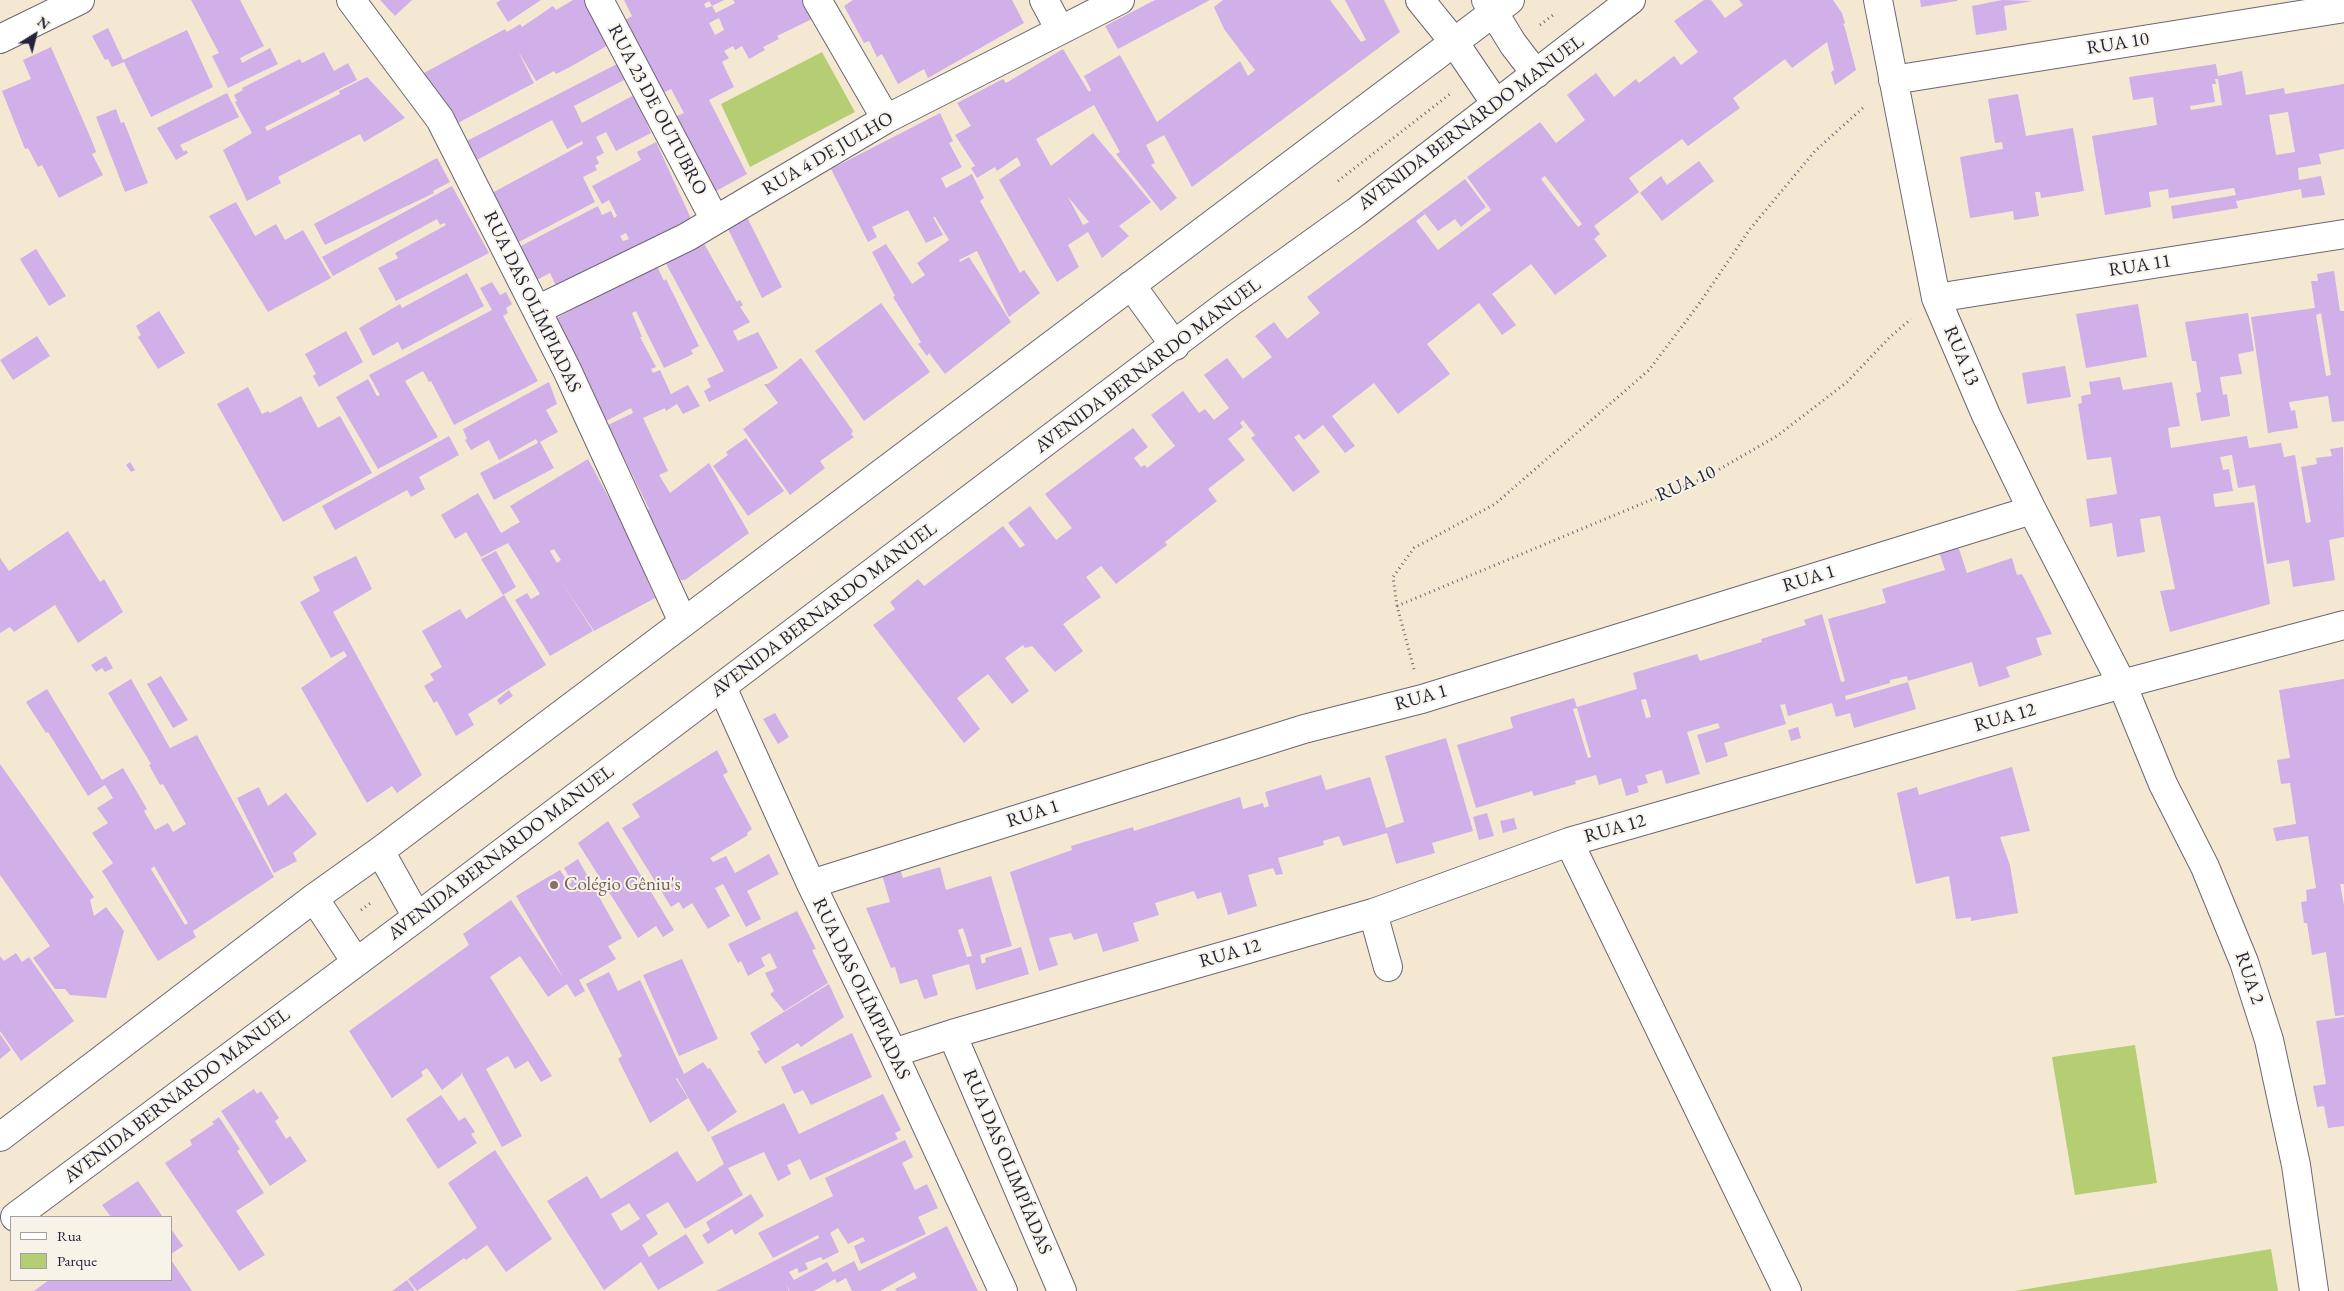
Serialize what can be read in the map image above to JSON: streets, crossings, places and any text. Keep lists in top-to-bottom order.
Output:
{
  "streets": {
    "street": [
      "RUA 10",
      "RUA 23 DE OUTUBRO",
      "AVENIDA BERNARDO MANUEL",
      "RUA 4 DE JULHO",
      "RUA 11",
      "RUA DAS OLÍMPIADAS",
      "RUA 13",
      "RUA 1",
      "RUA 12",
      "RUA 2",
      "RUA DAS OLIMPÍADAS"
    ]
  },
  "crossings": [
    ["RUA 10", "RUA 11"],
    ["RUA 10", "RUA 13"],
    ["RUA 23 DE OUTUBRO", "RUA 4 DE JULHO"],
    ["AVENIDA BERNARDO MANUEL", "RUA DAS OLÍMPIADAS"],
    ["RUA 4 DE JULHO", "RUA DAS OLÍMPIADAS"],
    ["RUA 11", "RUA 13"],
    ["RUA DAS OLÍMPIADAS", "RUA 1"],
    ["RUA DAS OLÍMPIADAS", "RUA 12"],
    ["RUA 13", "RUA 1"],
    ["RUA 13", "RUA 12"],
    ["RUA 13", "RUA 2"],
    ["RUA 12", "RUA 2"],
    ["RUA 12", "RUA DAS OLIMPÍADAS"]
  ],
  "places": ["Colégio Gêniu's"],
  "legend": ["Rua", "Parque"],
  "north": "top right"
}
